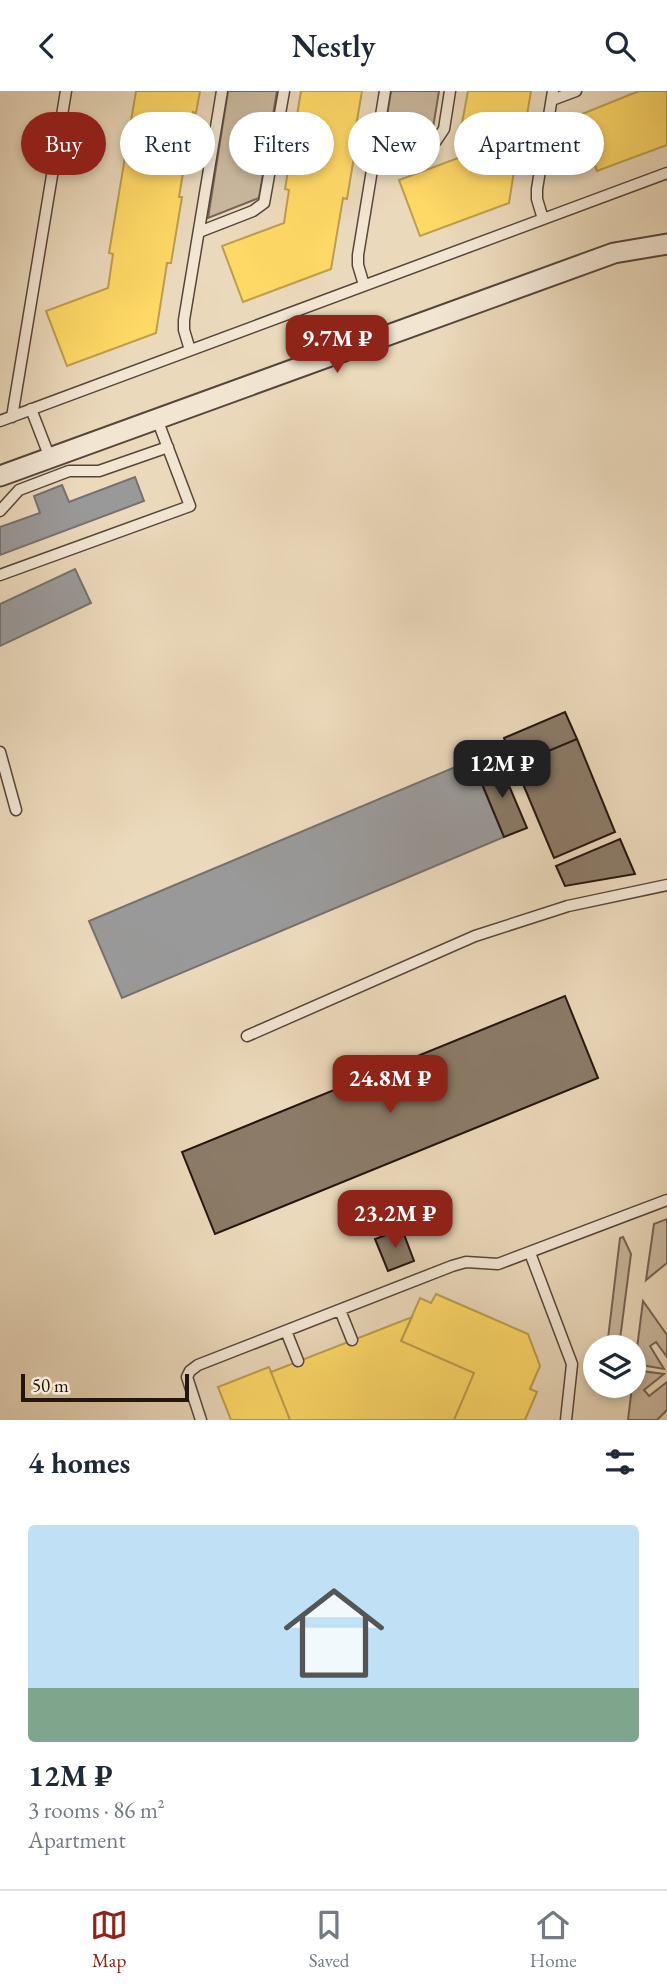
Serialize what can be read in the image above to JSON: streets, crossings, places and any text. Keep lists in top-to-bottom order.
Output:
{
  "scale_bar": "50 m",
  "page": {
    "header": "Nestly",
    "chip": [
      "Buy",
      "Rent",
      "Filters",
      "New",
      "Apartment"
    ],
    "price": [
      "9.7M ₽",
      "12M ₽",
      "24.8M ₽",
      "23.2M ₽"
    ],
    "scale": "50 m",
    "heading": "4 homes",
    "list": [
      {
        "name": "12M ₽",
        "note": "3 rooms · 86 m² · Apartment"
      }
    ],
    "tabs": ["Map", "Saved", "Home"]
  }
}
